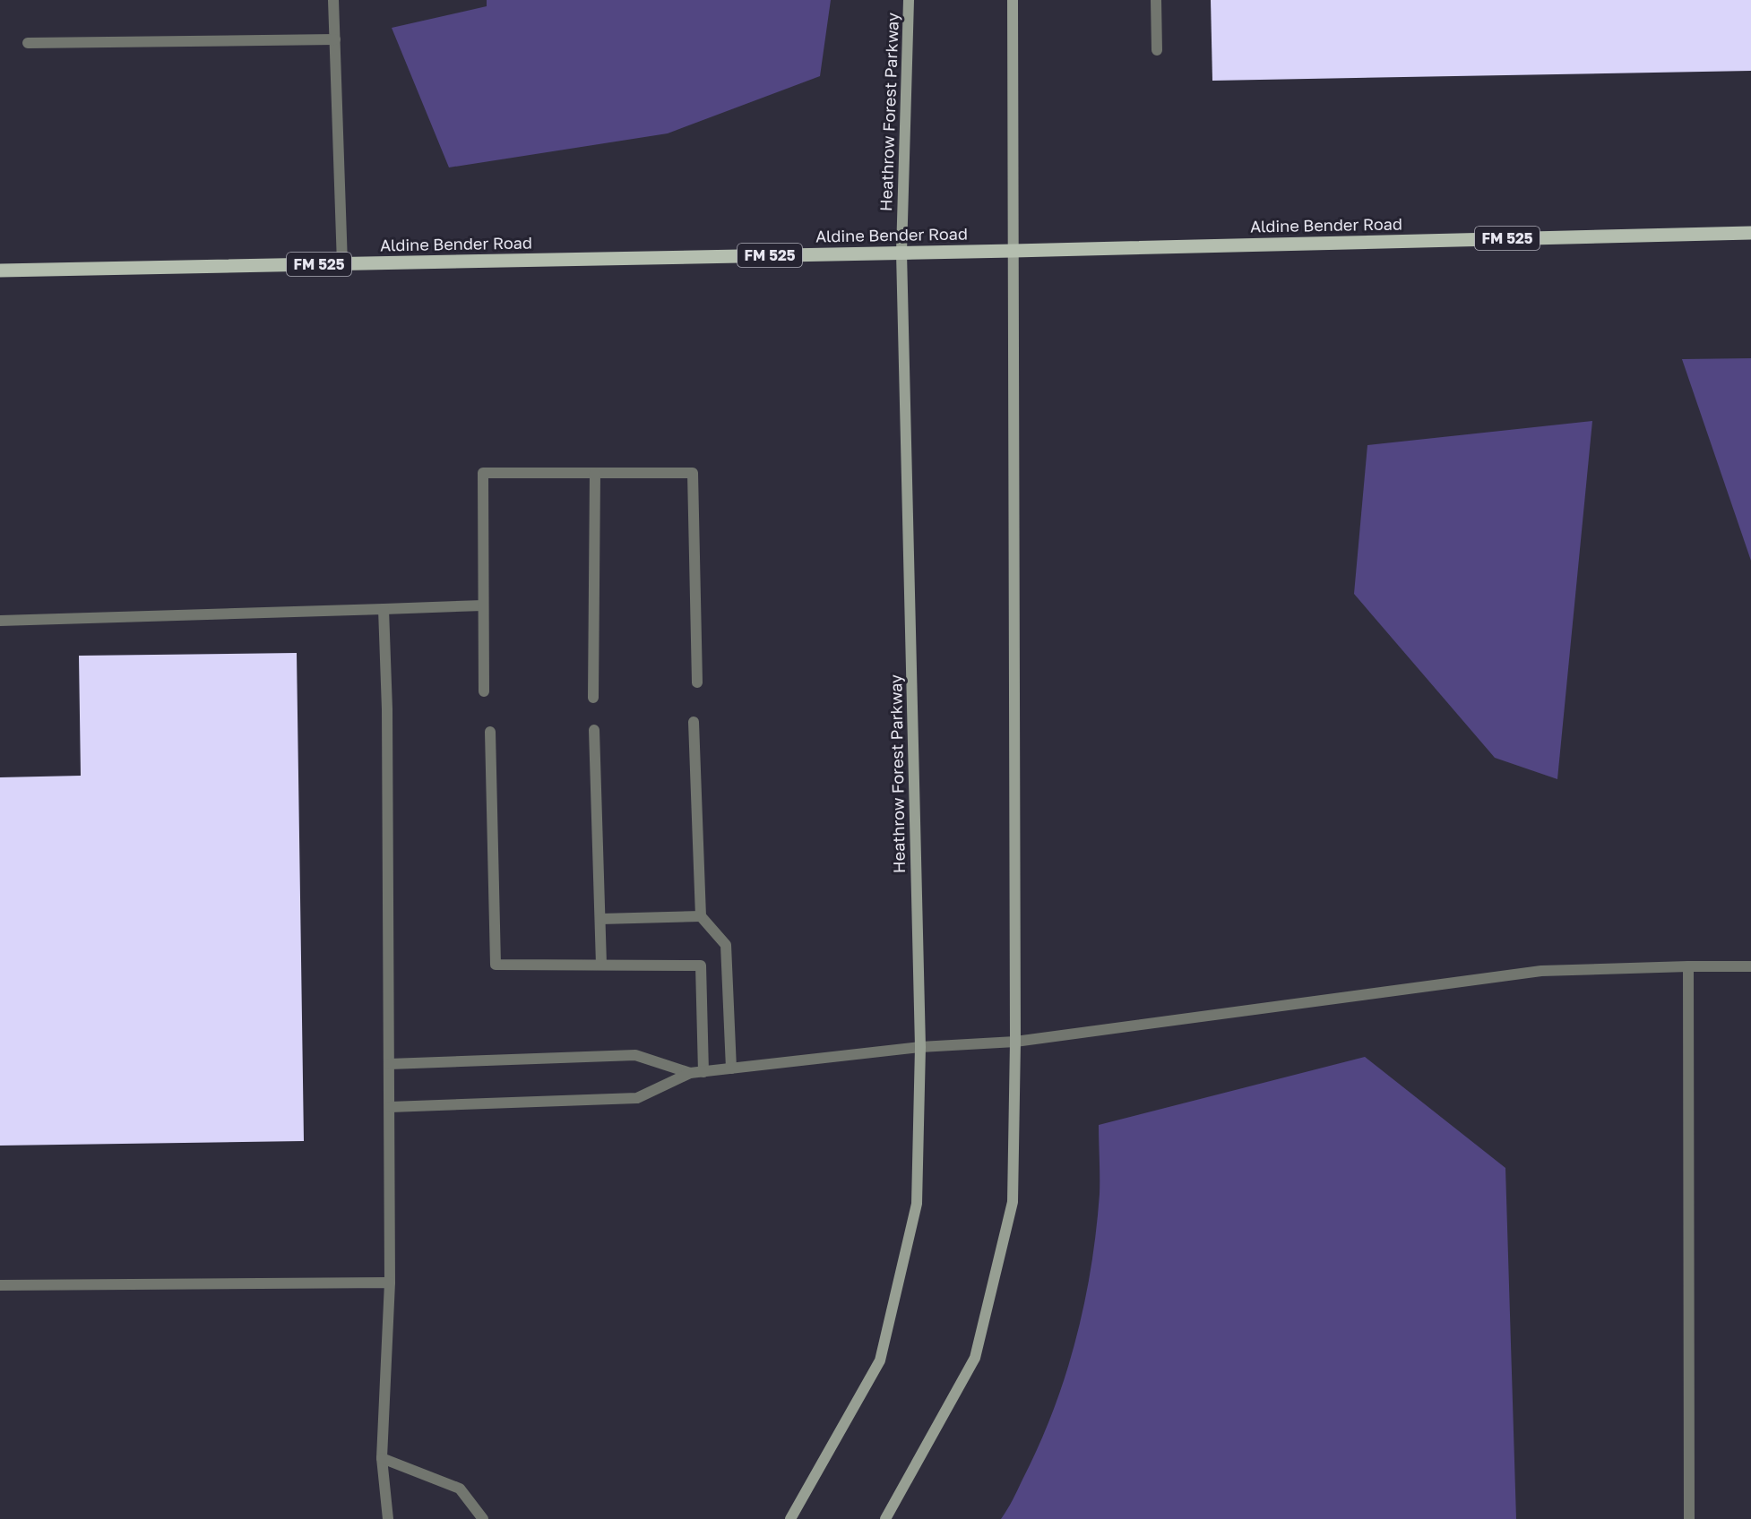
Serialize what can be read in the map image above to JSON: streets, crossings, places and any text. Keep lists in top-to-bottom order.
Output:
{
  "streets": {
    "main road": ["Aldine Bender Road", "FM 525"],
    "street": ["Heathrow Forest Parkway"]
  },
  "crossings": [
    ["Heathrow Forest Parkway", "Aldine Bender Road"]
  ]
}
